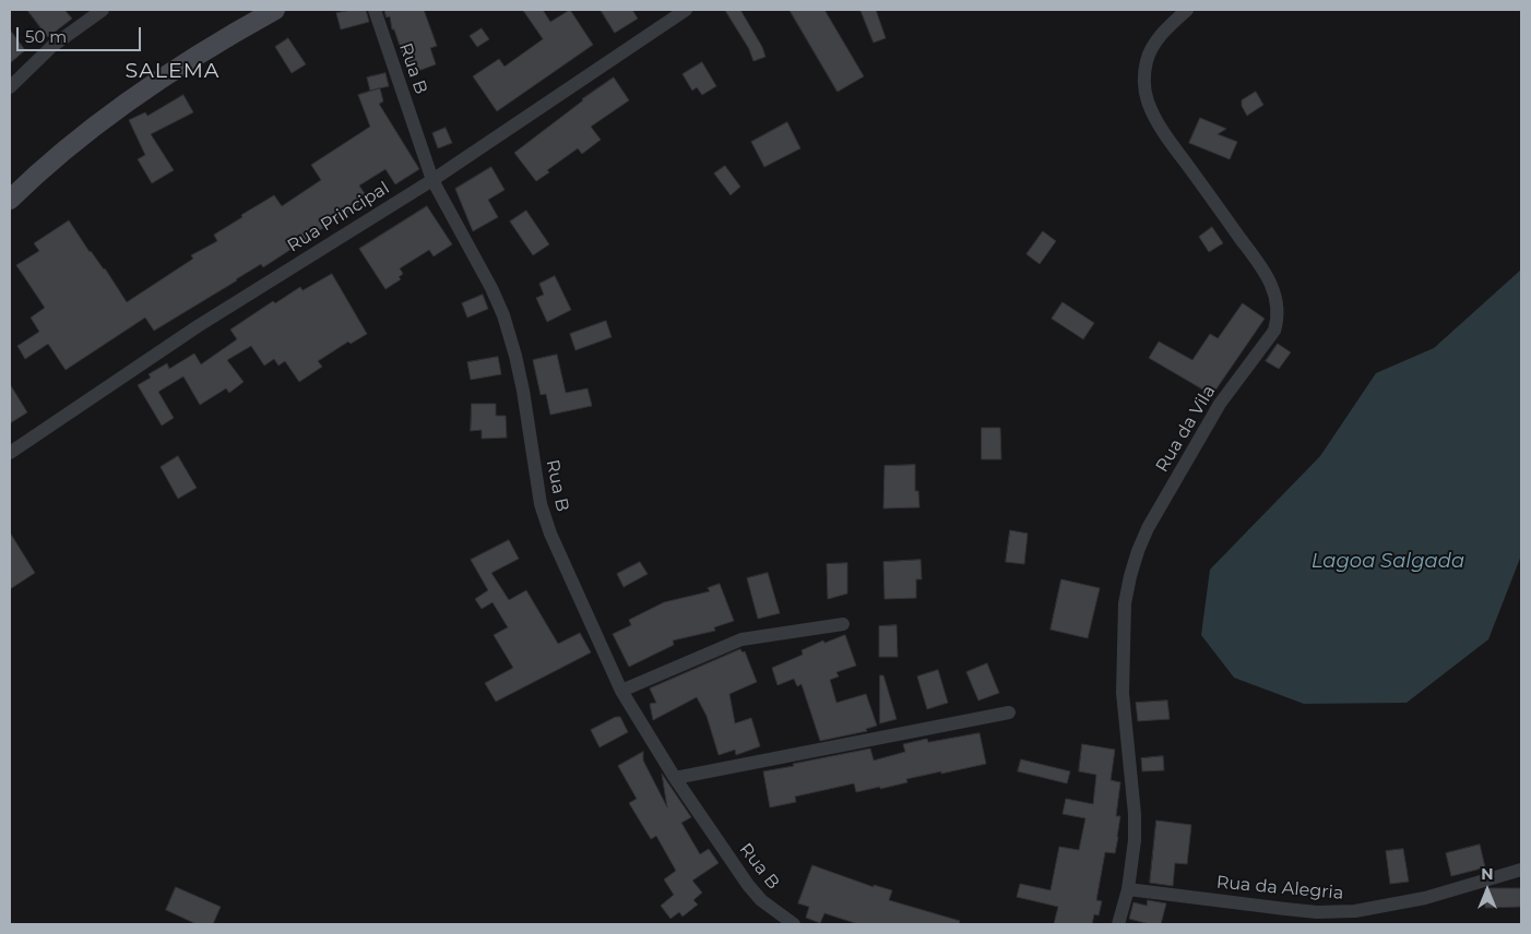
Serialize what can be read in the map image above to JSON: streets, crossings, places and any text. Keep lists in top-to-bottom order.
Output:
{
  "streets": {
    "street": [
      "Rua B",
      "Rua Principal",
      "Rua da Vila",
      "Rua da Alegria"
    ]
  },
  "crossings": [
    ["Rua B", "Rua Principal"],
    ["Rua da Vila", "Rua da Alegria"]
  ],
  "districts": ["SALEMA"],
  "water": ["Lagoa Salgada"],
  "scale_bar": "50 m",
  "north": "top"
}
